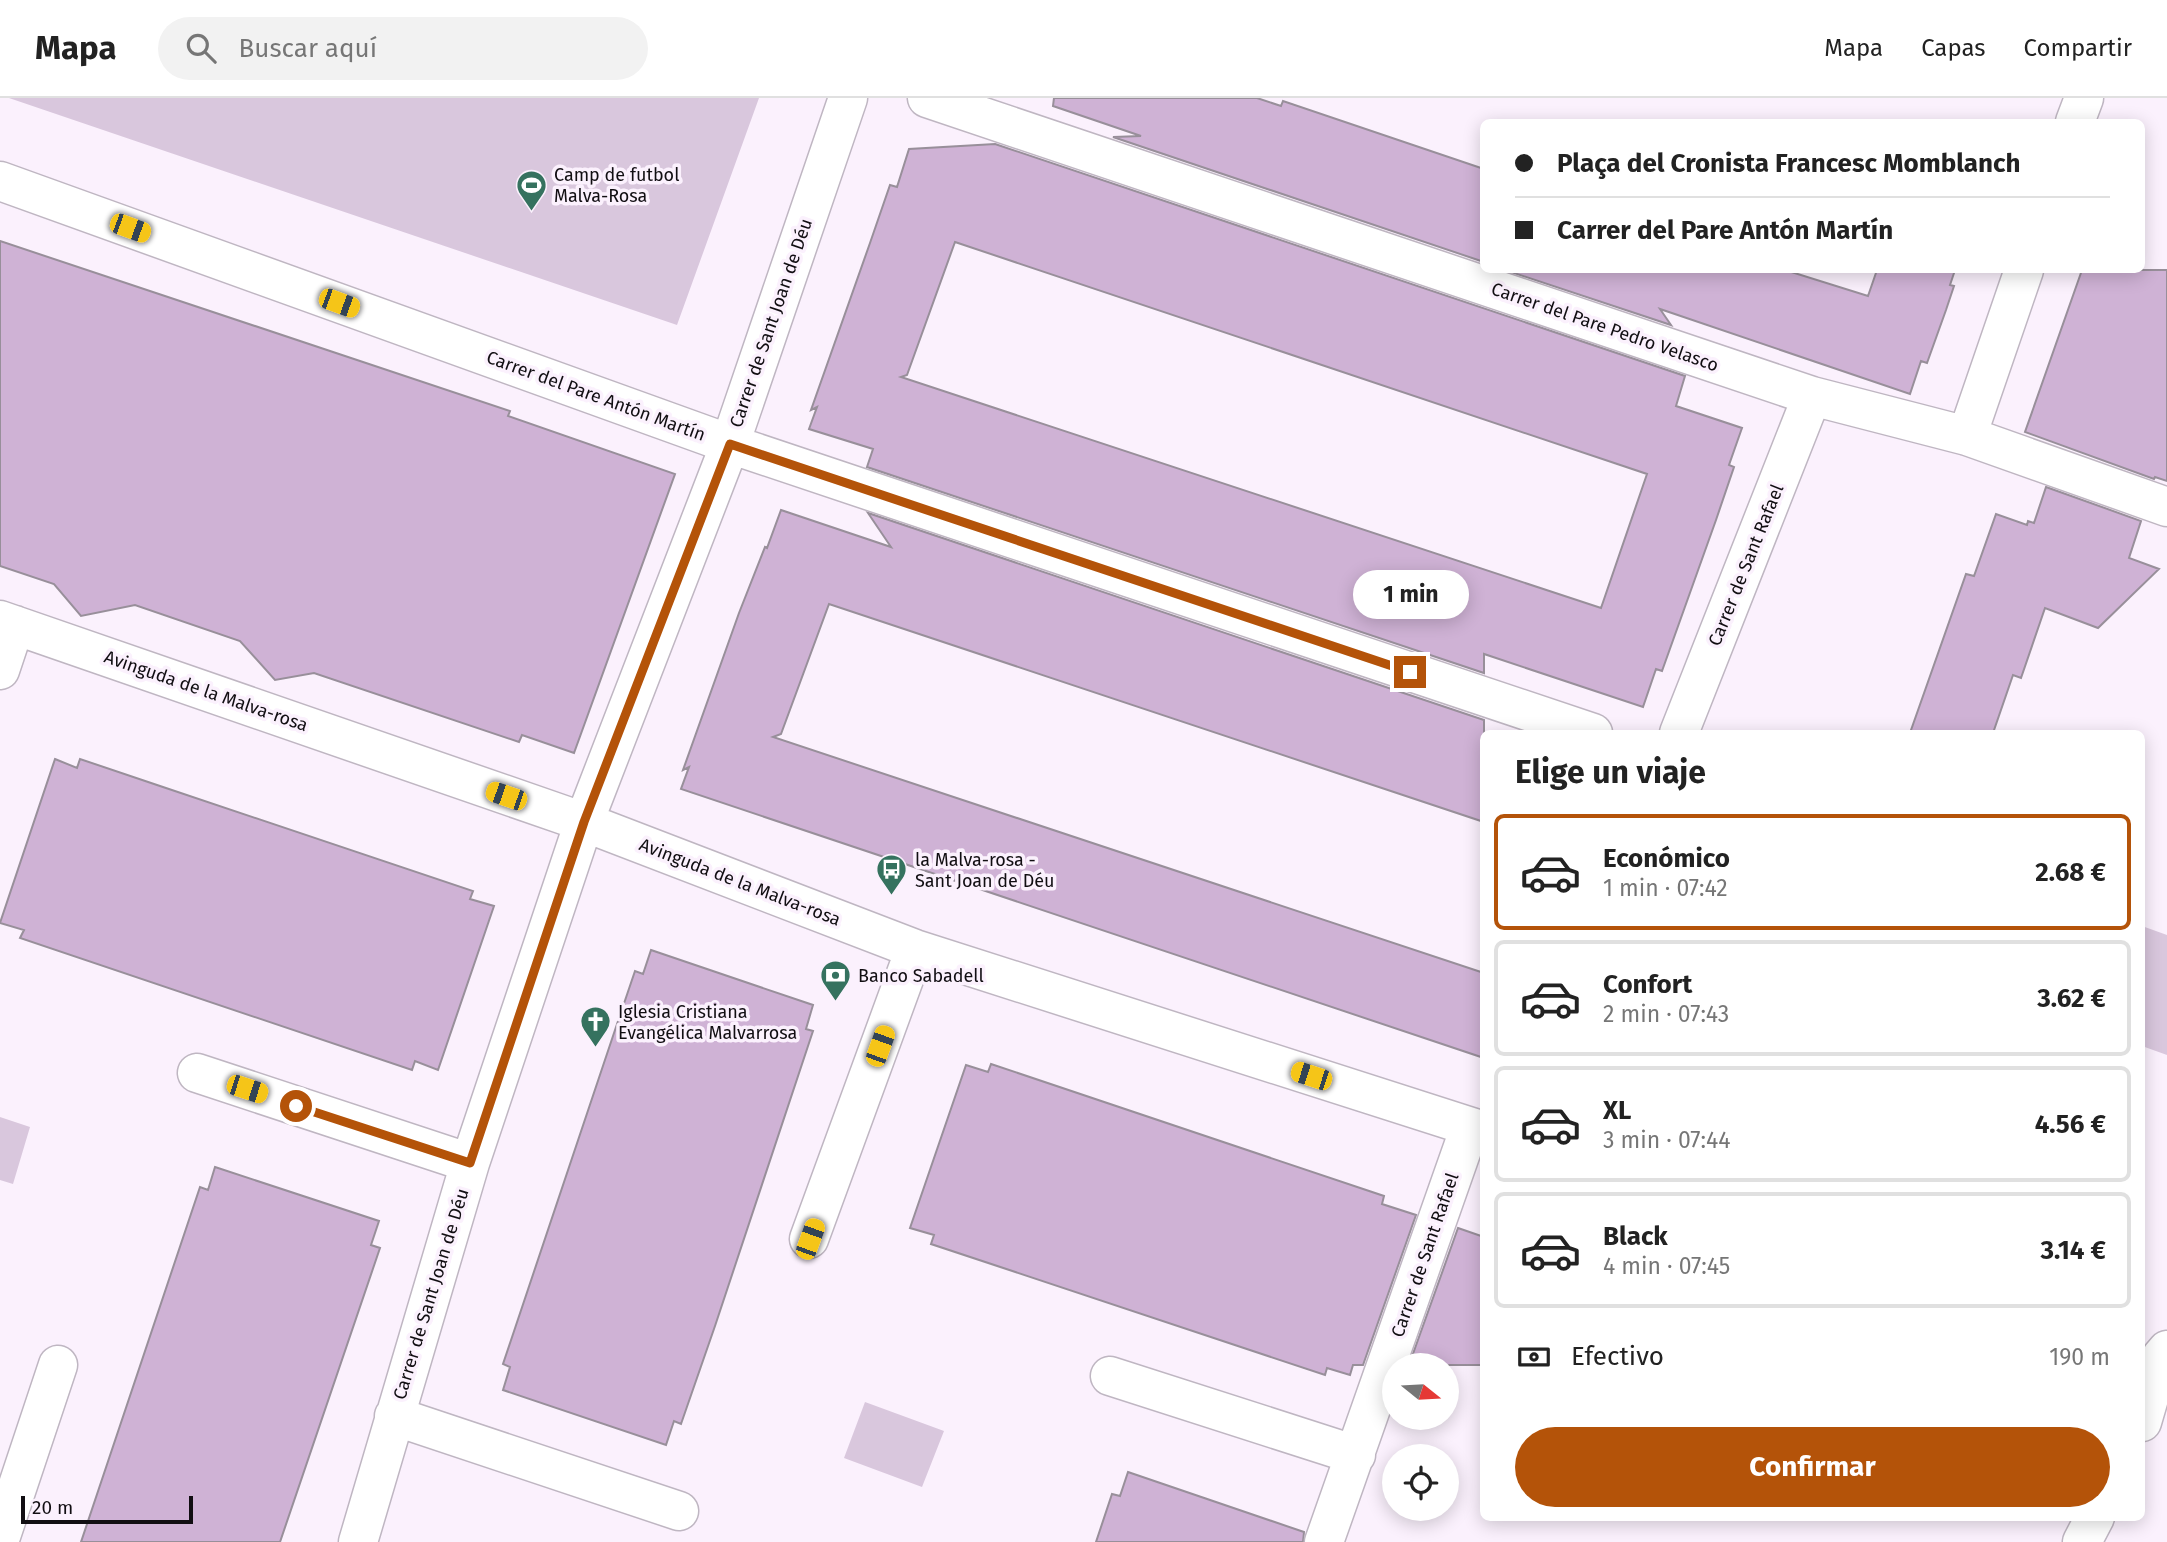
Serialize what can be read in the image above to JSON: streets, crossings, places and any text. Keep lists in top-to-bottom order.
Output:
{
  "streets": {
    "street": [
      "Carrer de Sant Joan de Déu",
      "Carrer del Pare Pedro Velasco",
      "Carrer del Pare Antón Martín",
      "Carrer de Sant Rafael",
      "Avinguda de la Malva-rosa"
    ]
  },
  "crossings": [
    ["Carrer de Sant Joan de Déu", "Carrer del Pare Antón Martín"],
    ["Carrer de Sant Joan de Déu", "Avinguda de la Malva-rosa"],
    ["Carrer del Pare Pedro Velasco", "Carrer de Sant Rafael"],
    ["Carrer de Sant Rafael", "Avinguda de la Malva-rosa"]
  ],
  "places": {
    "sports": ["Camp de futbol Malva-Rosa"],
    "bus stop": ["la Malva-rosa - Sant Joan de Déu"],
    "bank": ["Banco Sabadell"],
    "church": ["Iglesia Cristiana Evangélica Malvarrosa"]
  },
  "scale_bar": "20 m",
  "north": "right",
  "page": {
    "header": "Mapa",
    "search": "Buscar aquí",
    "nav": ["Mapa", "Capas", "Compartir"],
    "banner": ["Plaça del Cronista Francesc Momblanch", "Carrer del Pare Antón Martín"],
    "bubble": "1 min",
    "heading": "Elige un viaje",
    "list": [
      {
        "name": "Económico",
        "note": "1 min · 07:42",
        "value": "2.68 €"
      },
      {
        "name": "Confort",
        "note": "2 min · 07:43",
        "value": "3.62 €"
      },
      {
        "name": "XL",
        "note": "3 min · 07:44",
        "value": "4.56 €"
      },
      {
        "name": "Black",
        "note": "4 min · 07:45",
        "value": "3.14 €"
      }
    ],
    "pay": ["Efectivo", "190 m"],
    "buttons": "Confirmar",
    "scale": "20 m"
  }
}
